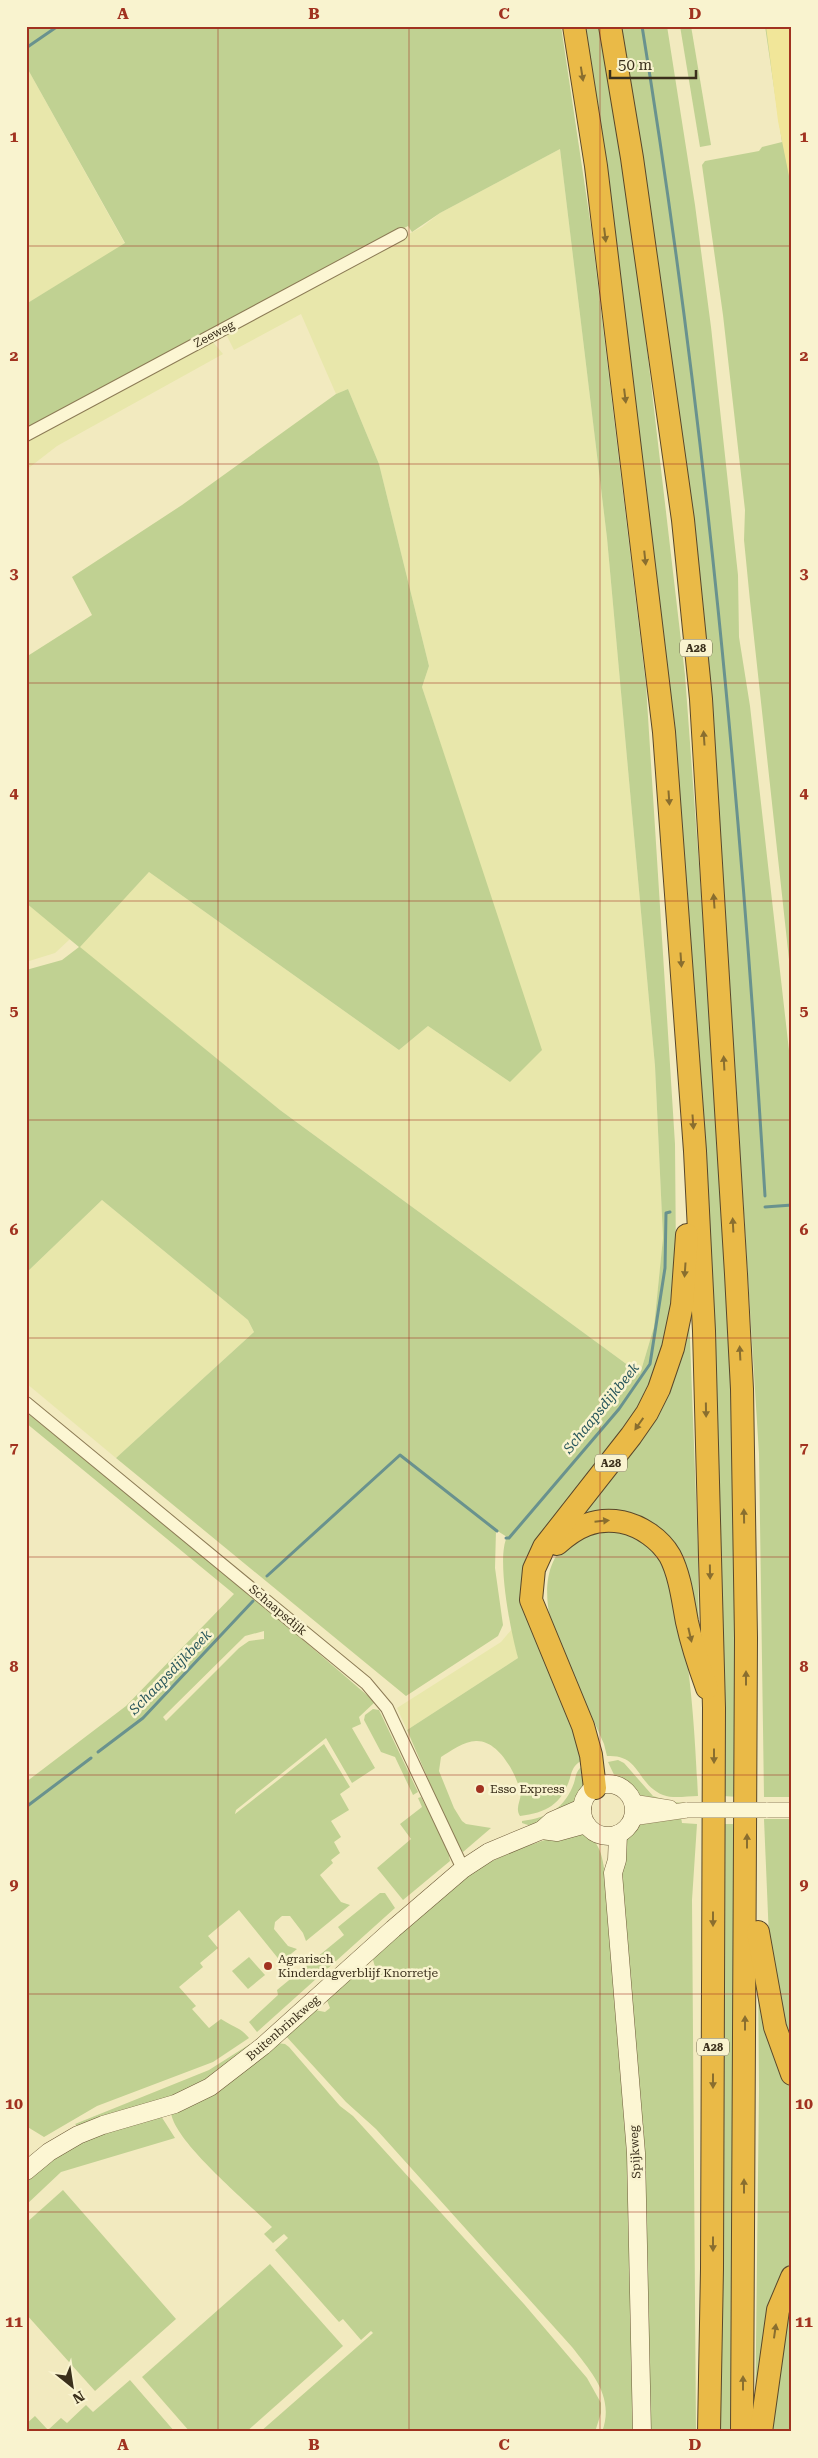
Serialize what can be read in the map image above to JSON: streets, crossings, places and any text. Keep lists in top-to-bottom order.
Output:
{
  "streets": {
    "highway": ["A28"],
    "main road": ["Buitenbrinkweg", "Spijkweg"],
    "street": ["Zeeweg", "Schaapsdijk"]
  },
  "crossings": [
    ["A28", "Buitenbrinkweg"],
    ["A28", "Spijkweg"],
    ["Schaapsdijk", "Buitenbrinkweg"],
    ["Buitenbrinkweg", "Spijkweg"]
  ],
  "water": ["Schaapsdijkbeek"],
  "places": ["Esso Express", "Agrarisch Kinderdagverblijf Knorretje"],
  "scale_bar": "50 m",
  "north": "bottom right",
  "grid": {
    "columns": [
      "A",
      "B",
      "C",
      "D"
    ],
    "rows": [
      "1",
      "2",
      "3",
      "4",
      "5",
      "6",
      "7",
      "8",
      "9",
      "10",
      "11"
    ]
  }
}
